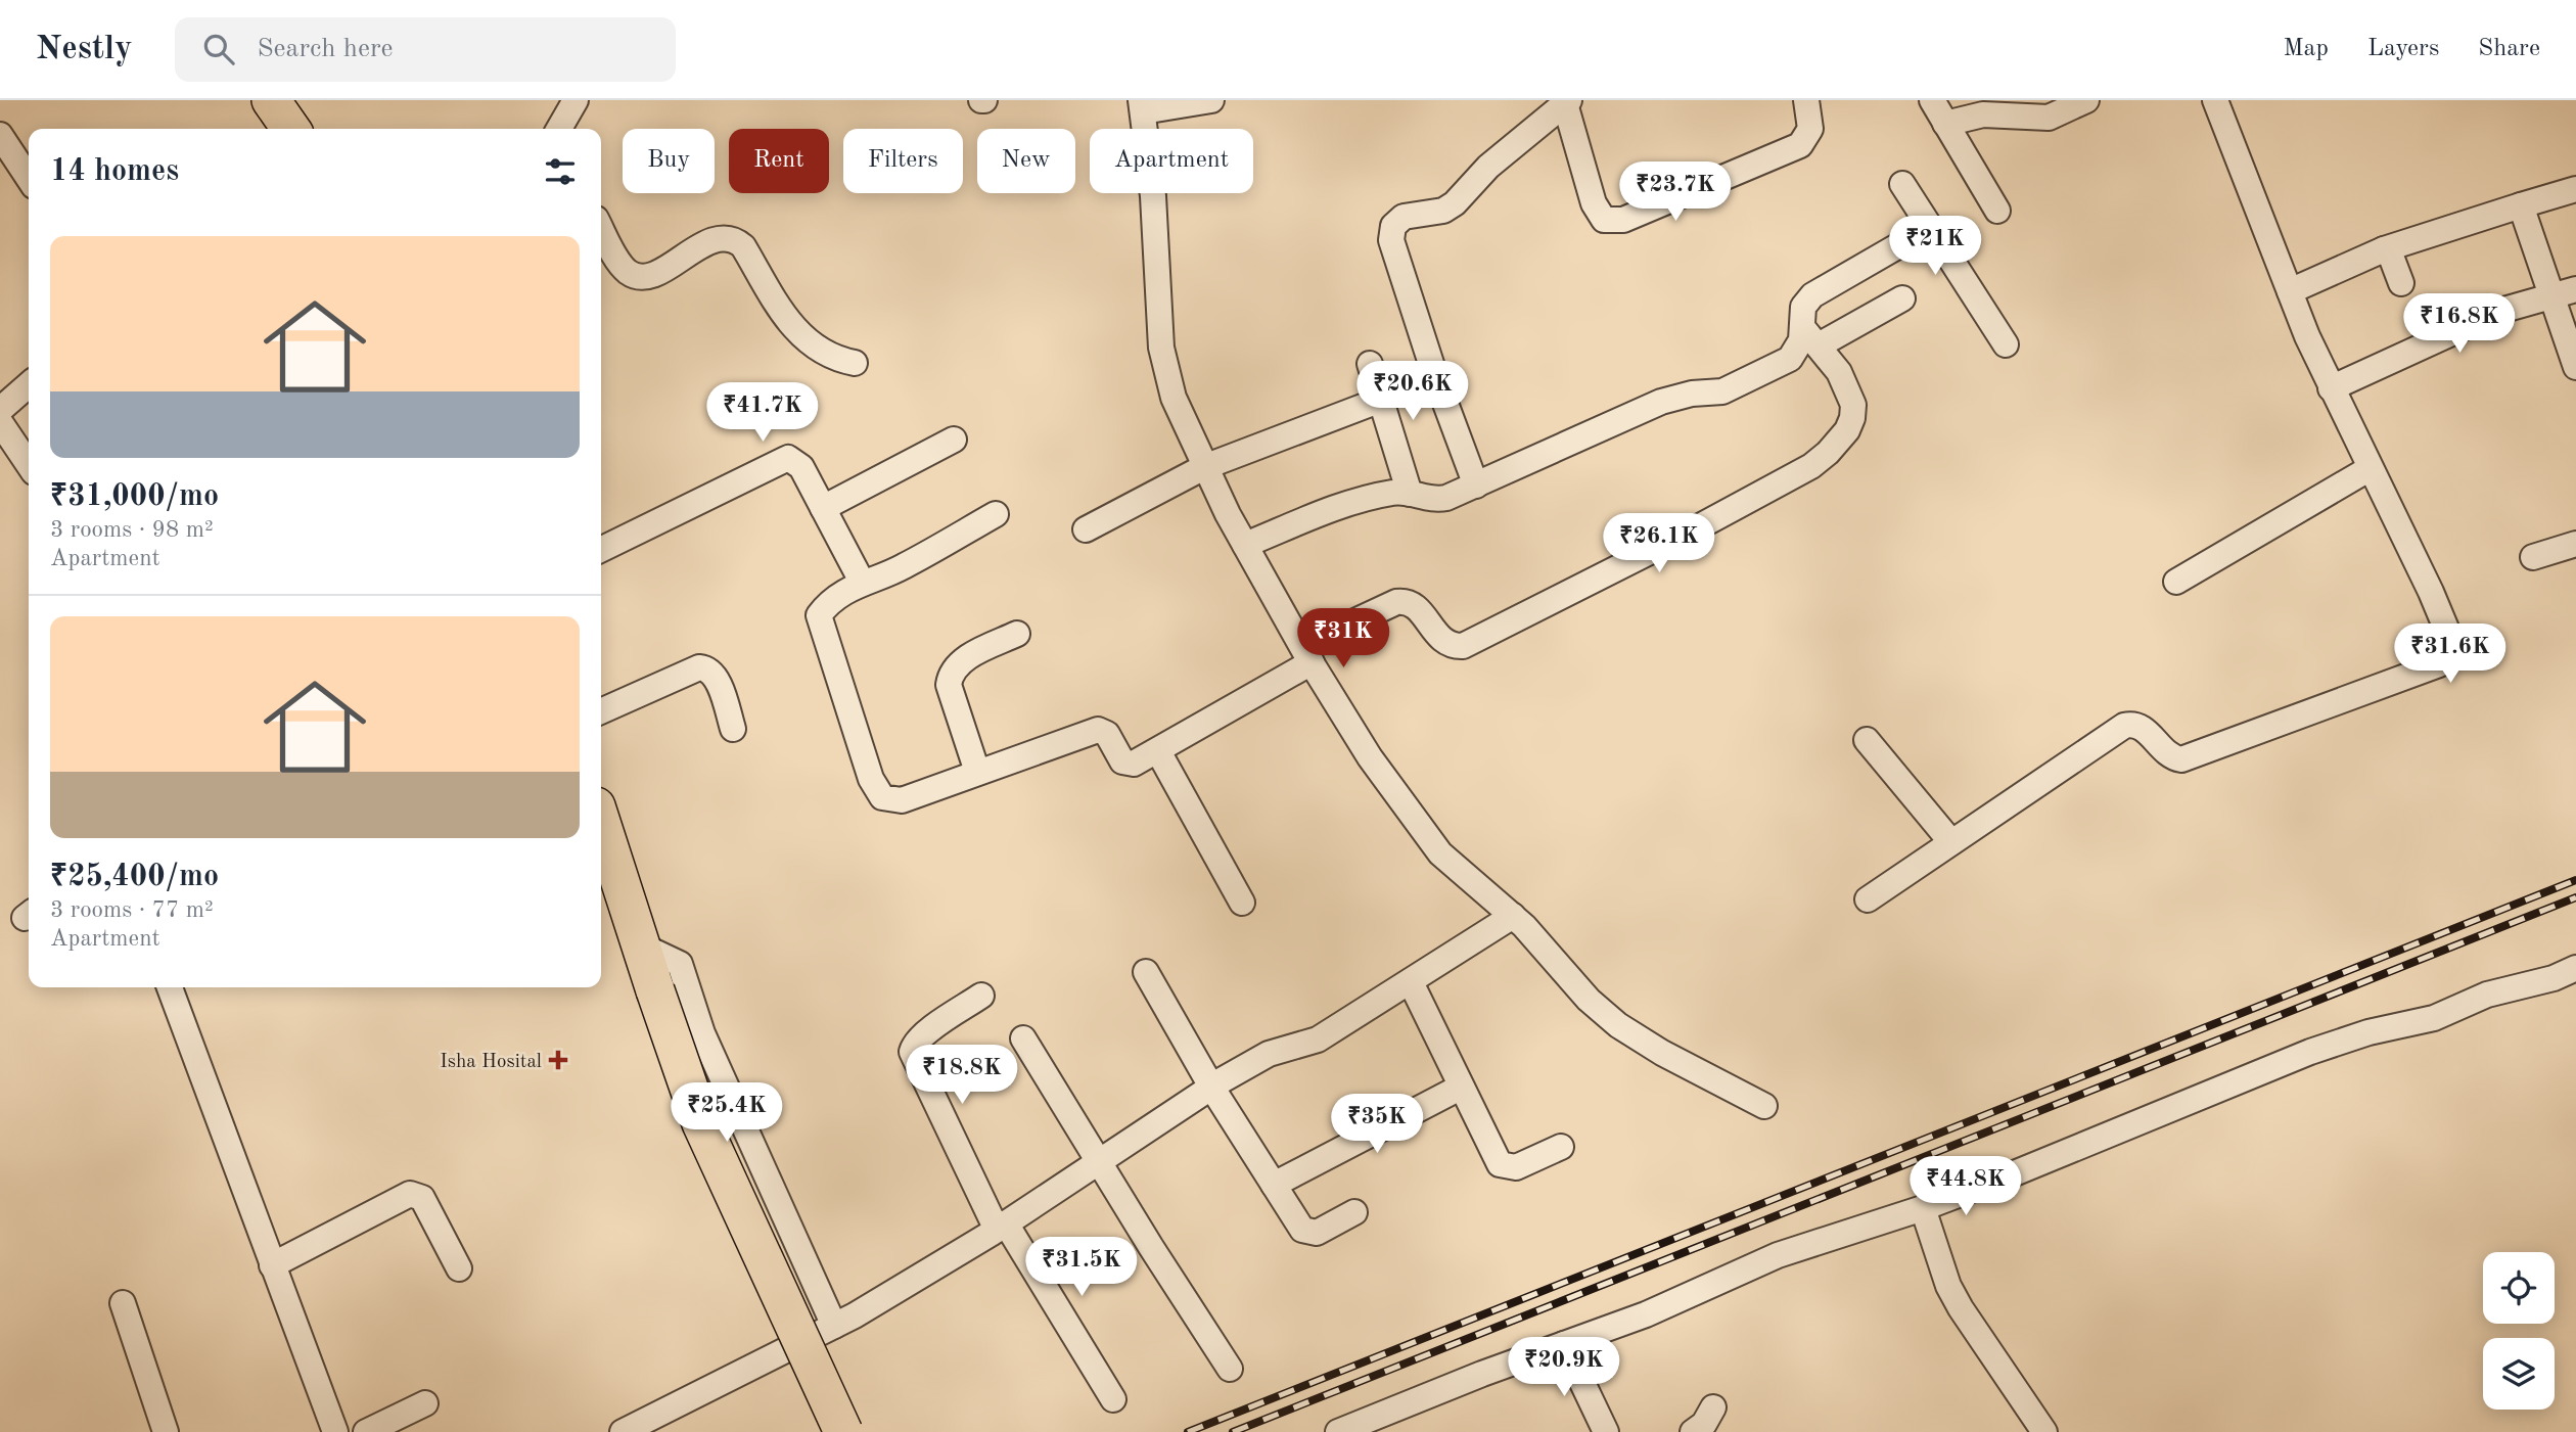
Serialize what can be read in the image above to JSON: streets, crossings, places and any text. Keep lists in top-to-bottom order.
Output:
{
  "places": {
    "health": ["Isha Hosital"]
  },
  "page": {
    "header": "Nestly",
    "search": "Search here",
    "nav": ["Map", "Layers", "Share"],
    "chip": [
      "Buy",
      "Rent",
      "Filters",
      "New",
      "Apartment"
    ],
    "heading": "14 homes",
    "price": [
      "₹23.7K",
      "₹21K",
      "₹16.8K",
      "₹20.6K",
      "₹41.7K",
      "₹26.1K",
      "₹31K",
      "₹31.6K",
      "₹18.8K",
      "₹25.4K",
      "₹35K",
      "₹44.8K",
      "₹31.5K",
      "₹20.9K"
    ],
    "list": [
      {
        "name": "₹31,000/mo",
        "note": "3 rooms · 98 m² · Apartment"
      },
      {
        "name": "₹25,400/mo",
        "note": "3 rooms · 77 m² · Apartment"
      }
    ]
  }
}
